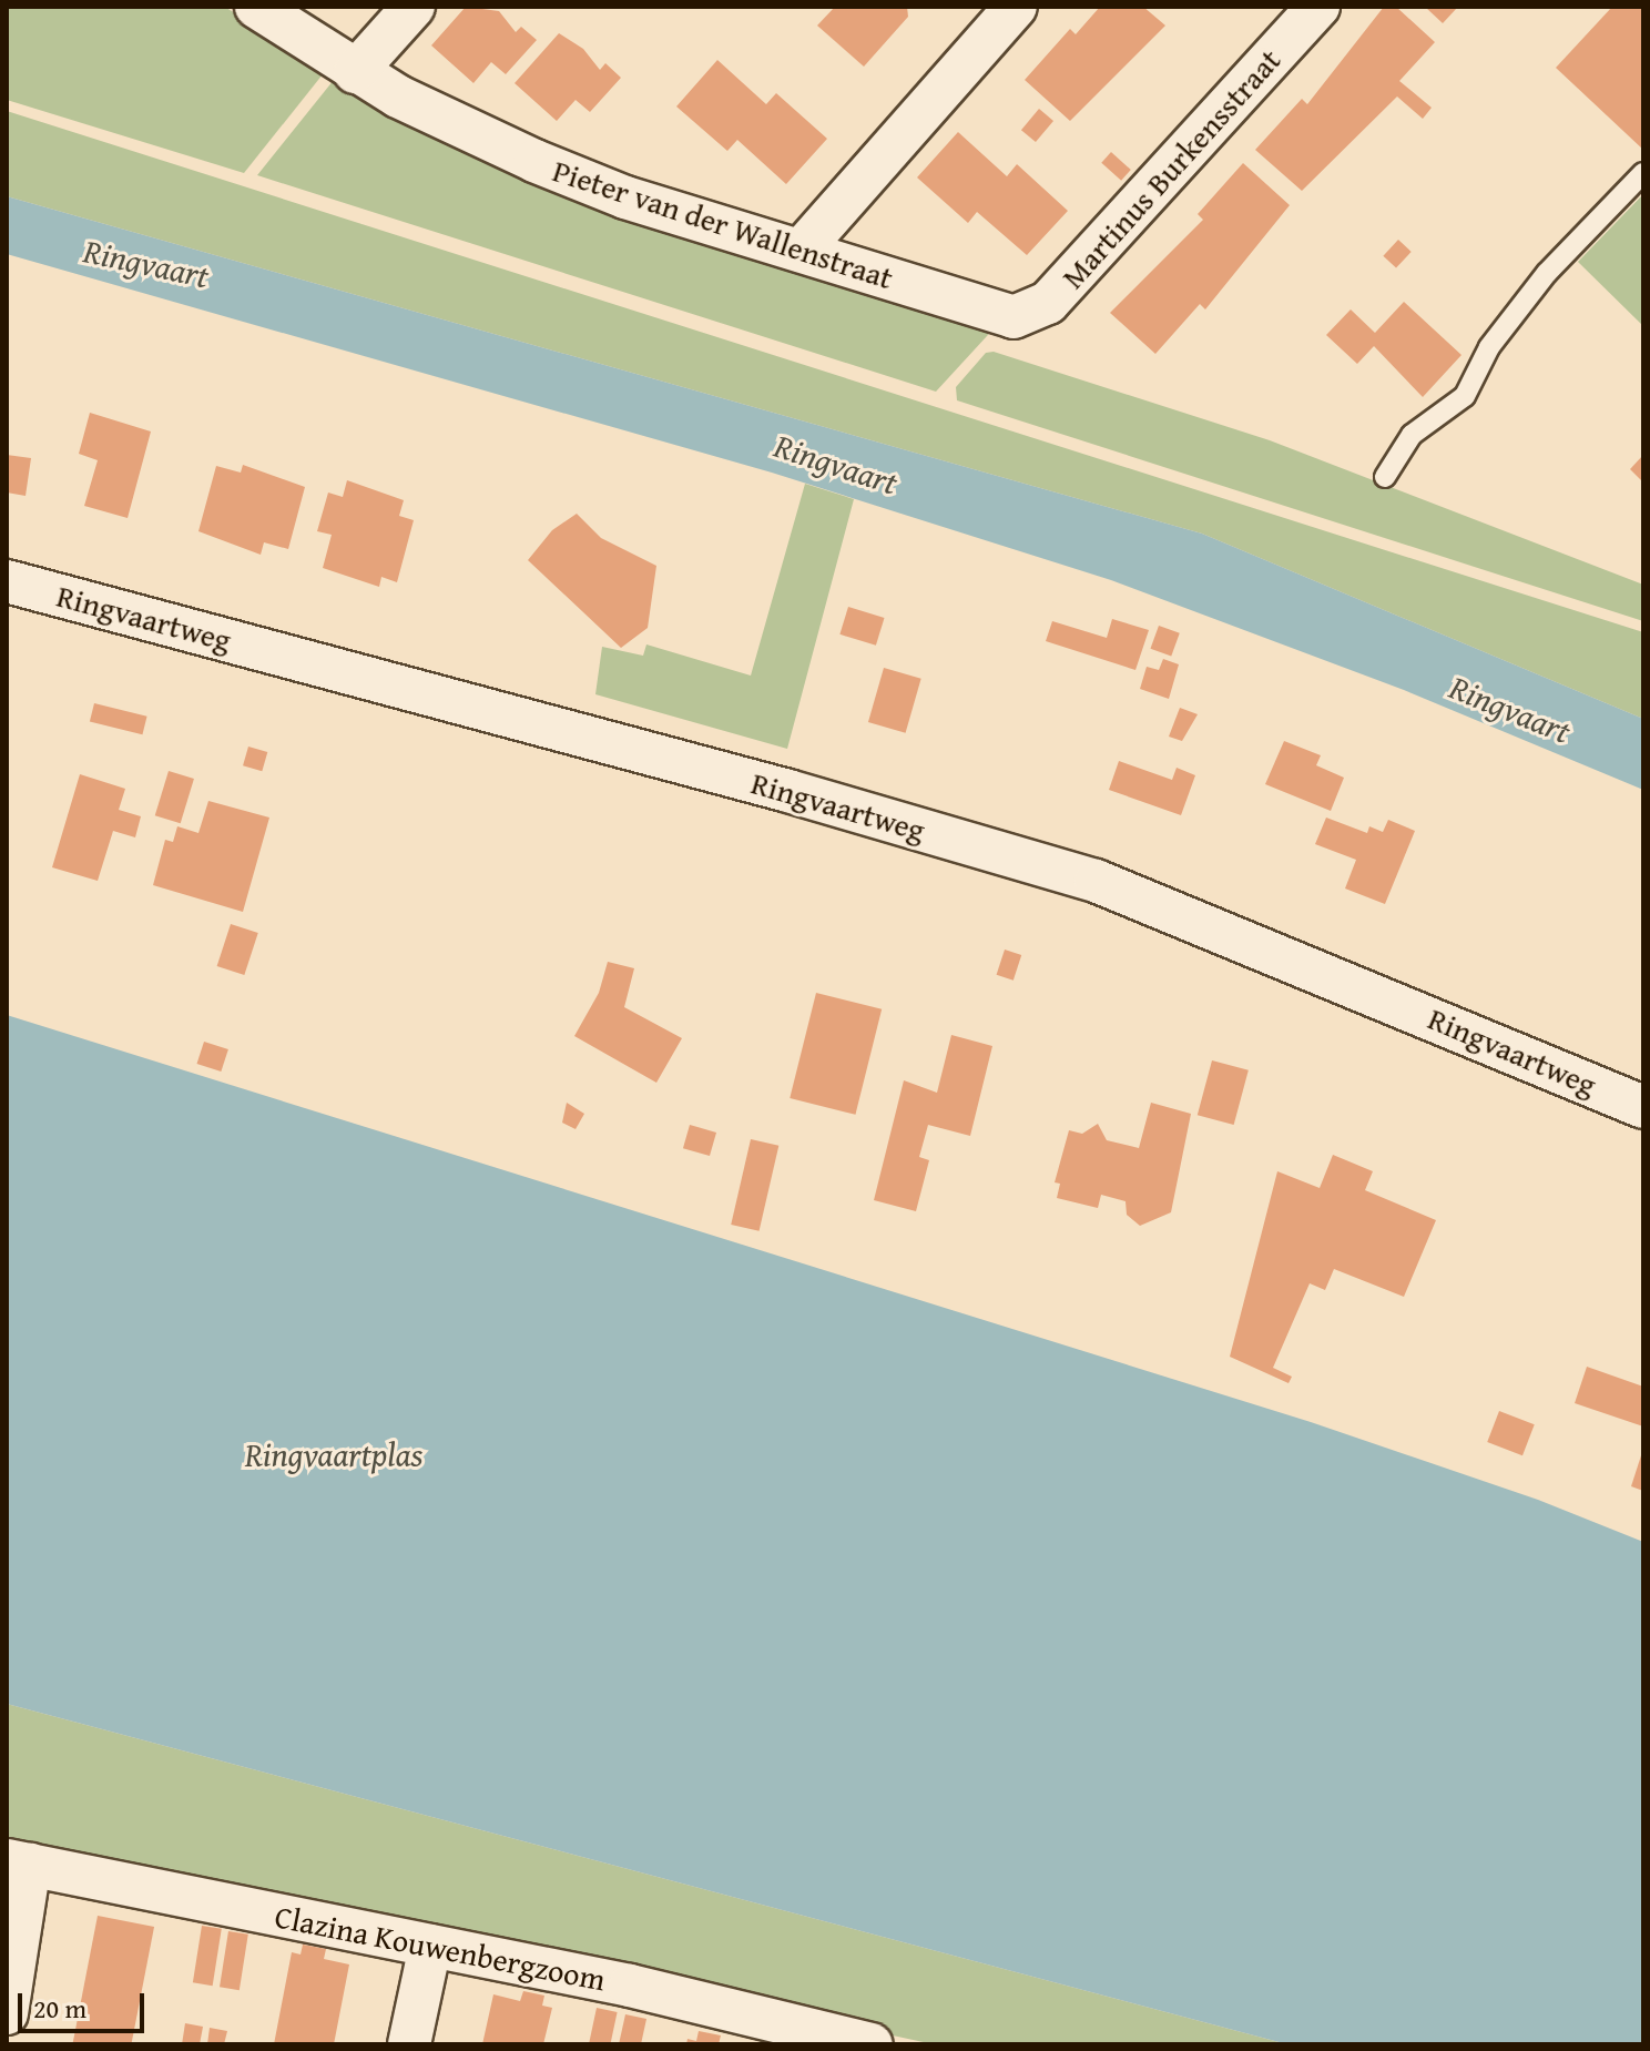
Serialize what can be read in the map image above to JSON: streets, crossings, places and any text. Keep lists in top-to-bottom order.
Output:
{
  "streets": {
    "street": [
      "Martinus Burkensstraat",
      "Pieter van der Wallenstraat",
      "Ringvaartweg",
      "Clazina Kouwenbergzoom"
    ]
  },
  "crossings": [
    ["Martinus Burkensstraat", "Pieter van der Wallenstraat"]
  ],
  "water": ["Ringvaart", "Ringvaartplas"],
  "scale_bar": "20 m"
}
